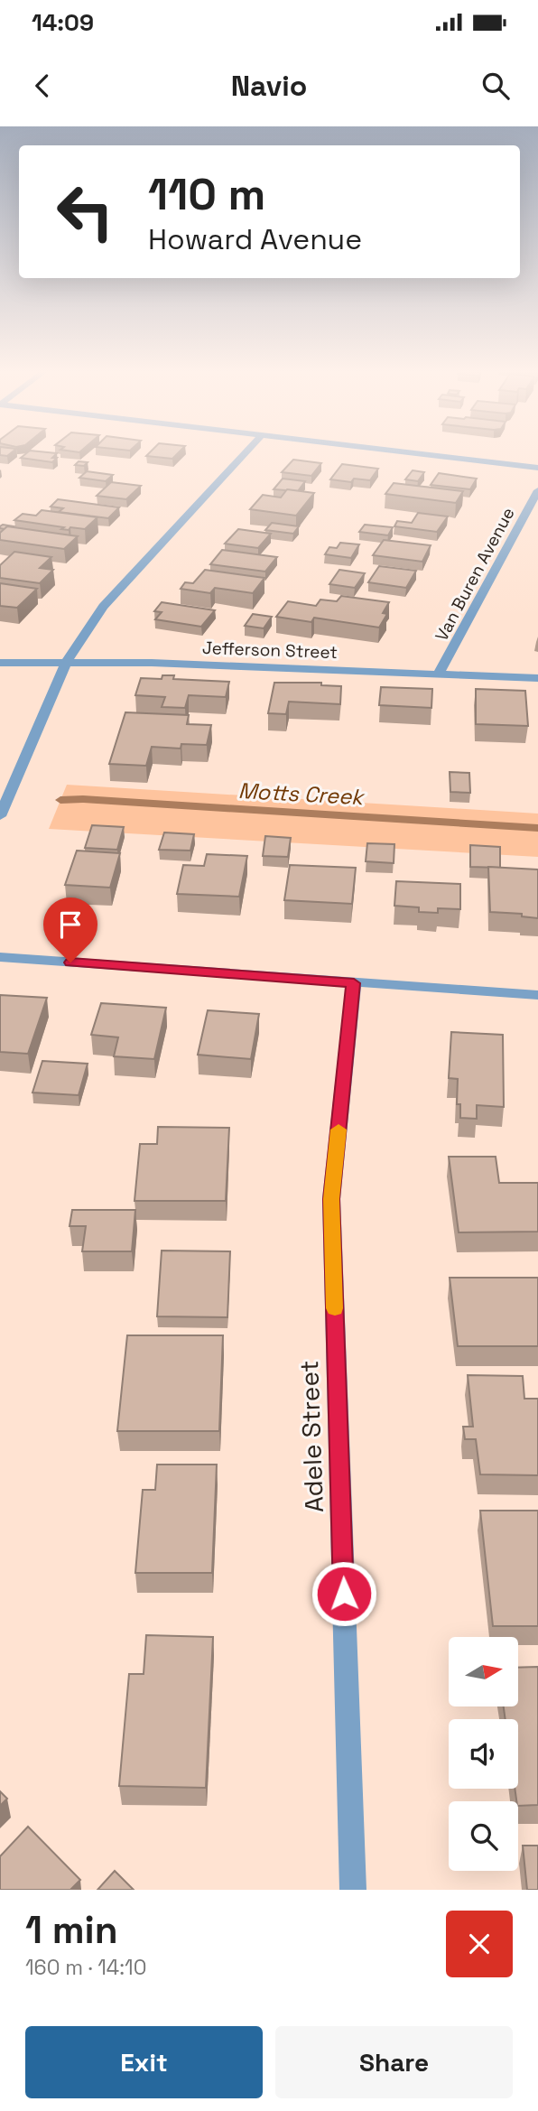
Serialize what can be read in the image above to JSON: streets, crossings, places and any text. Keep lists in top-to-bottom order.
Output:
{
  "streets": {
    "street": ["Van Buren Avenue", "Jefferson Street", "Adele Street"]
  },
  "crossings": [
    ["Van Buren Avenue", "Jefferson Street"]
  ],
  "water": ["Motts Creek"],
  "north": "right",
  "page": {
    "status": "14:09",
    "header": "Navio",
    "turn": ["110 m", "Howard Avenue"],
    "heading": ["1 min", "160 m · 14:10"],
    "buttons": ["Exit", "Share"]
  }
}
